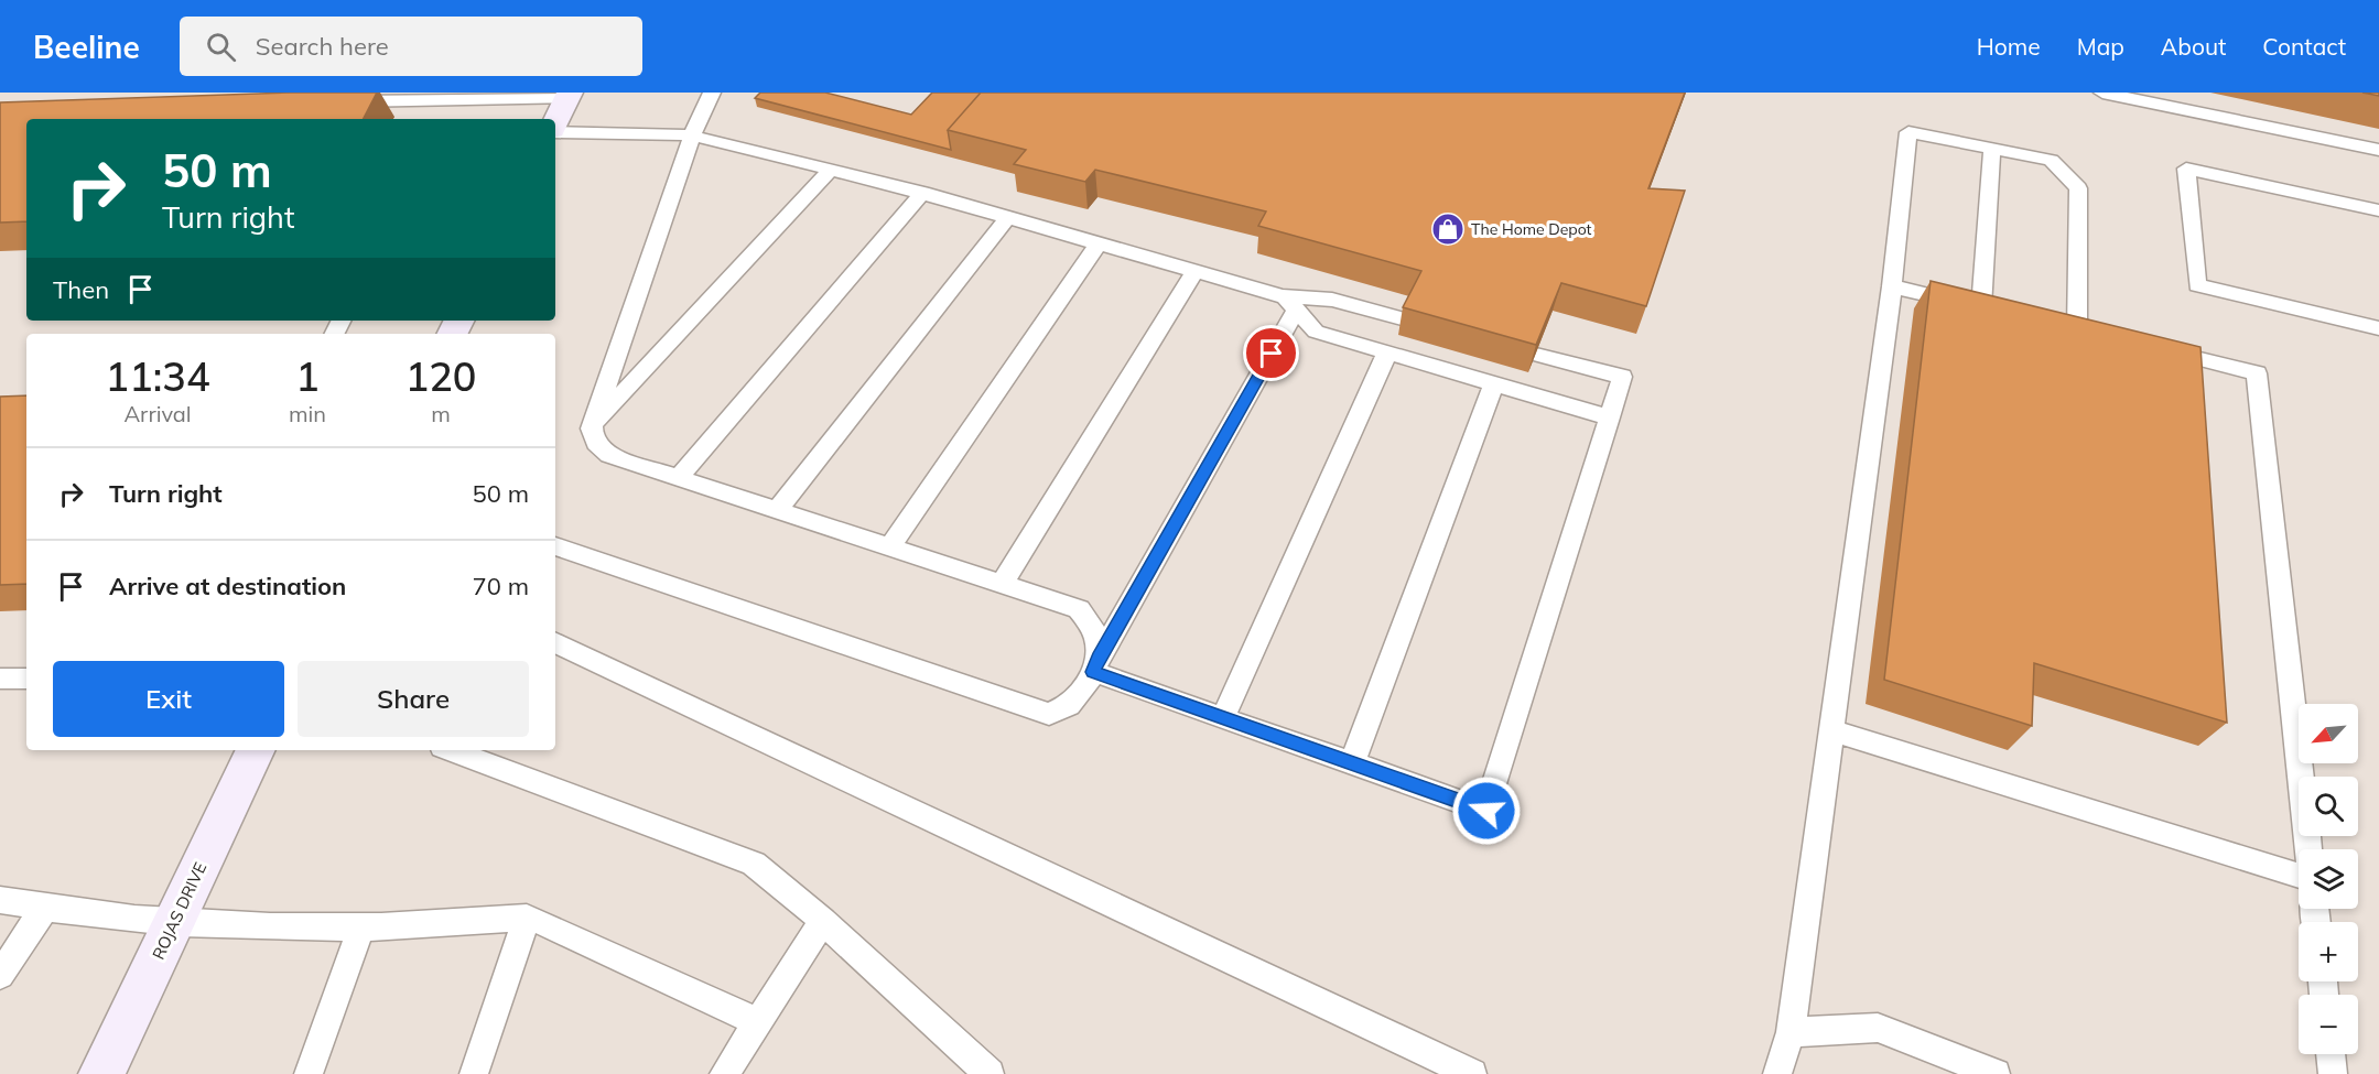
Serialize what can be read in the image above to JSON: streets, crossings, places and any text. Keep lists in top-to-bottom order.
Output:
{
  "streets": {
    "main road": ["ROJAS DRIVE"]
  },
  "places": {
    "shop": ["The Home Depot"]
  },
  "north": "bottom left",
  "page": {
    "header": "Beeline",
    "search": "Search here",
    "nav": [
      "Home",
      "Map",
      "About",
      "Contact"
    ],
    "turn": ["50 m", "Turn right"],
    "then": "Then",
    "eta": [
      "11:34",
      "Arrival",
      "1",
      "min",
      "120",
      "m"
    ],
    "list": [
      {
        "name": "Turn right",
        "value": "50 m"
      },
      {
        "name": "Arrive at destination",
        "value": "70 m"
      }
    ],
    "buttons": ["Exit", "Share"],
    "map_buttons": ["+", "−"]
  }
}
